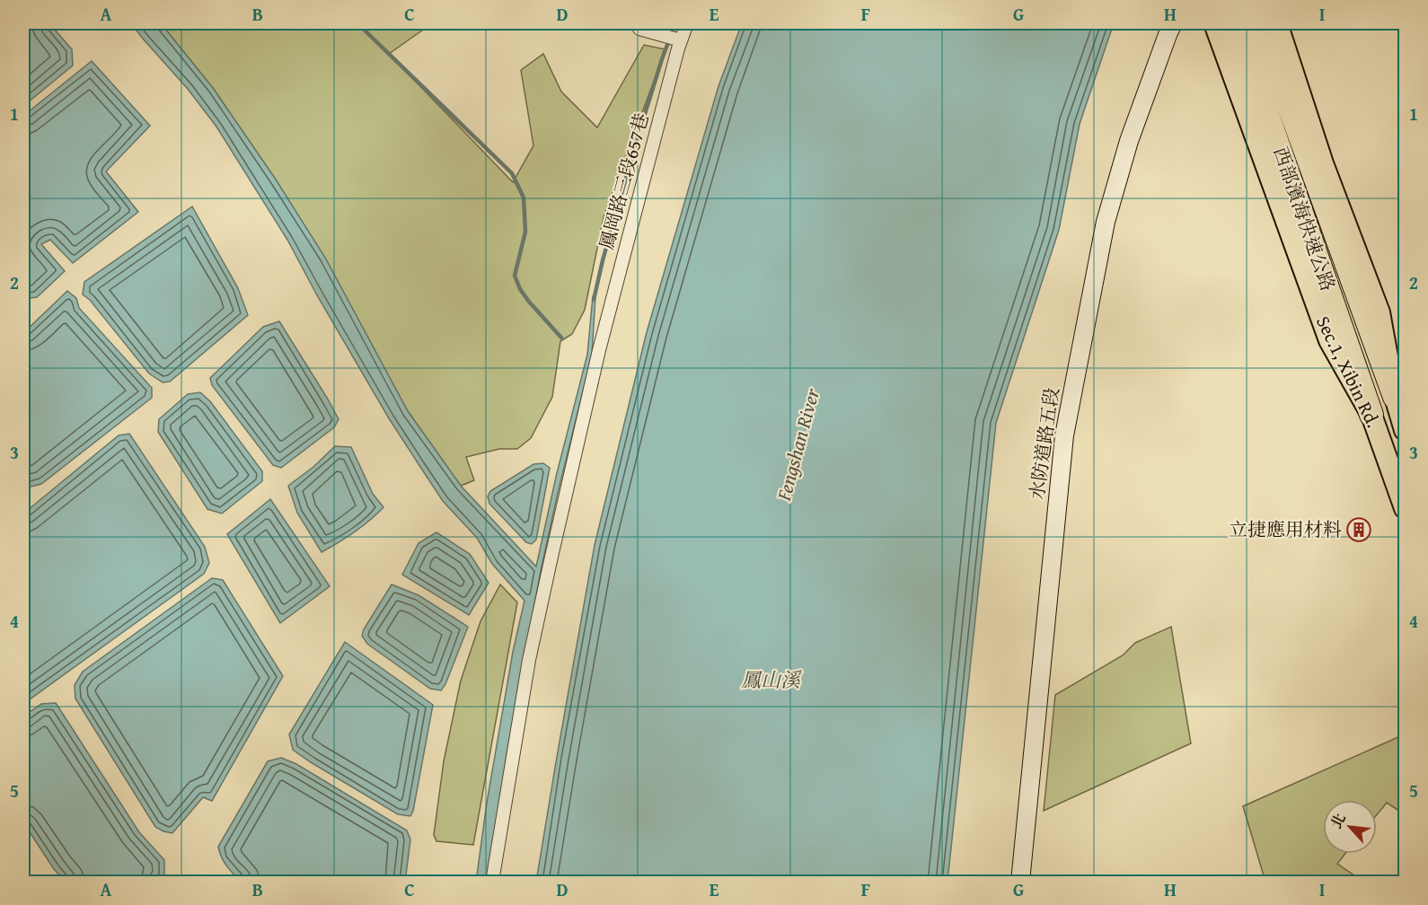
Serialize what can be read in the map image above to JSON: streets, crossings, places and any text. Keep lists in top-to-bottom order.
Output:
{
  "streets": {
    "highway": ["西部濱海快速公路"],
    "main road": ["Sec.1, Xibin Rd."],
    "street": ["鳳岡路三段657巷", "水防道路五段"]
  },
  "crossings": [
    ["西部濱海快速公路", "Sec.1, Xibin Rd."]
  ],
  "water": ["Fengshan River", "鳳山溪"],
  "places": {
    "building": ["立捷應用材料"]
  },
  "north": "top left",
  "grid": {
    "columns": [
      "A",
      "B",
      "C",
      "D",
      "E",
      "F",
      "G",
      "H",
      "I"
    ],
    "rows": [
      "1",
      "2",
      "3",
      "4",
      "5"
    ]
  }
}
